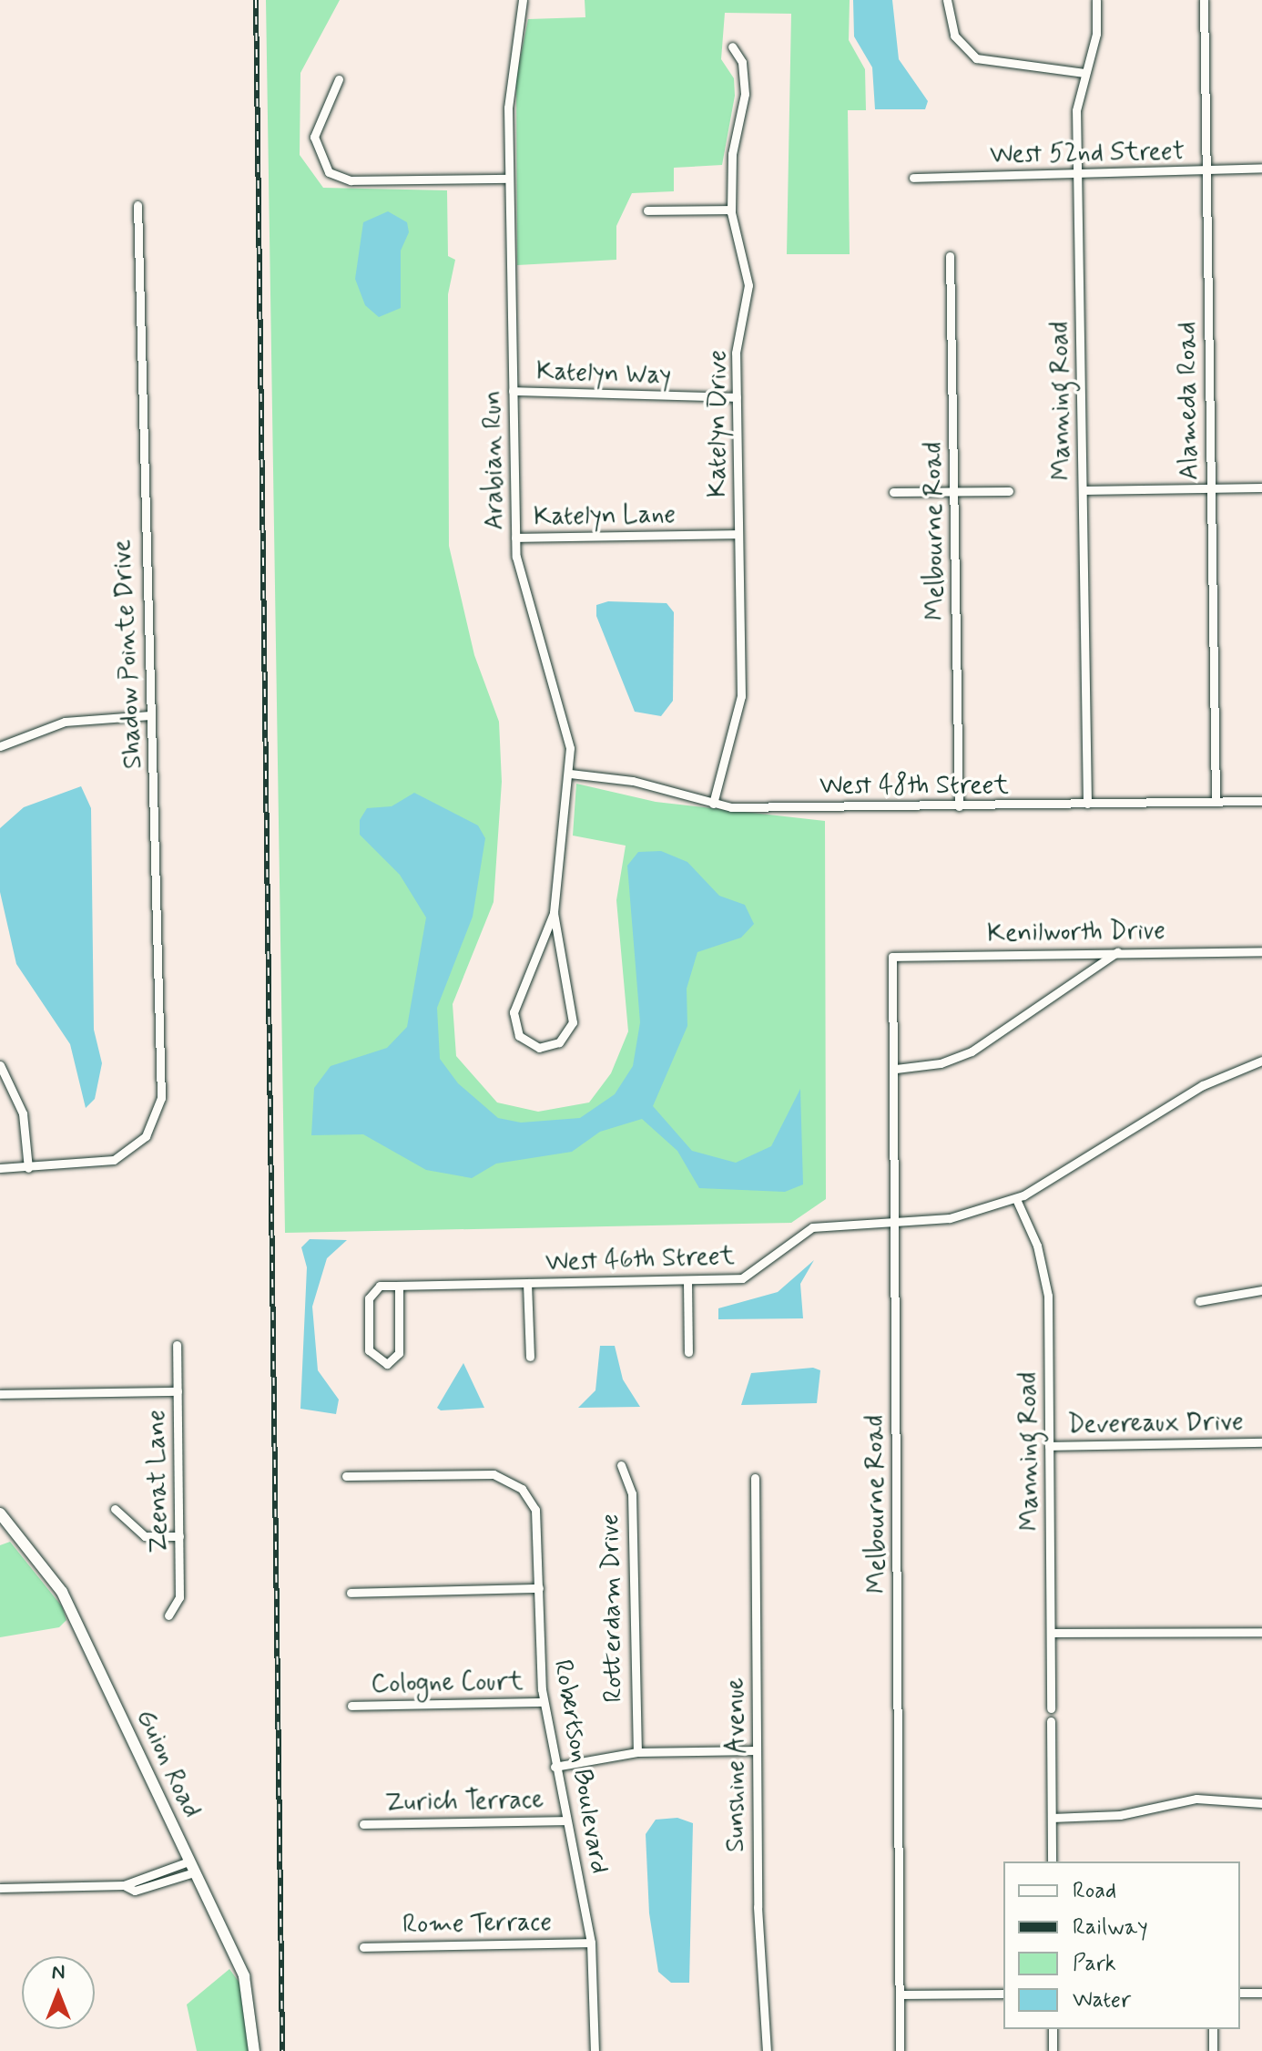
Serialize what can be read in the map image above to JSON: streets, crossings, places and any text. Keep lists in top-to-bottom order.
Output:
{
  "streets": {
    "street": [
      "West 52nd Street",
      "Katelyn Way",
      "Manning Road",
      "Alameda Road",
      "Katelyn Drive",
      "Arabian Run",
      "Katelyn Lane",
      "Melbourne Road",
      "Shadow Pointe Drive",
      "West 48th Street",
      "Kenilworth Drive",
      "West 46th Street",
      "Devereaux Drive",
      "Zeenat Lane",
      "Rotterdam Drive",
      "Cologne Court",
      "Guion Road",
      "Sunshine Avenue",
      "Robertson Boulevard",
      "Zurich Terrace",
      "Rome Terrace"
    ]
  },
  "crossings": [
    ["West 52nd Street", "Manning Road"],
    ["West 52nd Street", "Alameda Road"],
    ["Katelyn Way", "Katelyn Drive"],
    ["Katelyn Way", "Arabian Run"],
    ["Manning Road", "West 48th Street"],
    ["Manning Road", "West 46th Street"],
    ["Manning Road", "Devereaux Drive"],
    ["Alameda Road", "West 48th Street"],
    ["Katelyn Drive", "Katelyn Lane"],
    ["Katelyn Drive", "West 48th Street"],
    ["Arabian Run", "Katelyn Lane"],
    ["Arabian Run", "West 48th Street"],
    ["Melbourne Road", "West 48th Street"],
    ["Melbourne Road", "Kenilworth Drive"],
    ["Melbourne Road", "West 46th Street"],
    ["Cologne Court", "Robertson Boulevard"],
    ["Robertson Boulevard", "Zurich Terrace"],
    ["Robertson Boulevard", "Rome Terrace"]
  ],
  "legend": [
    "Road",
    "Railway",
    "Park",
    "Water"
  ],
  "north": "top"
}
